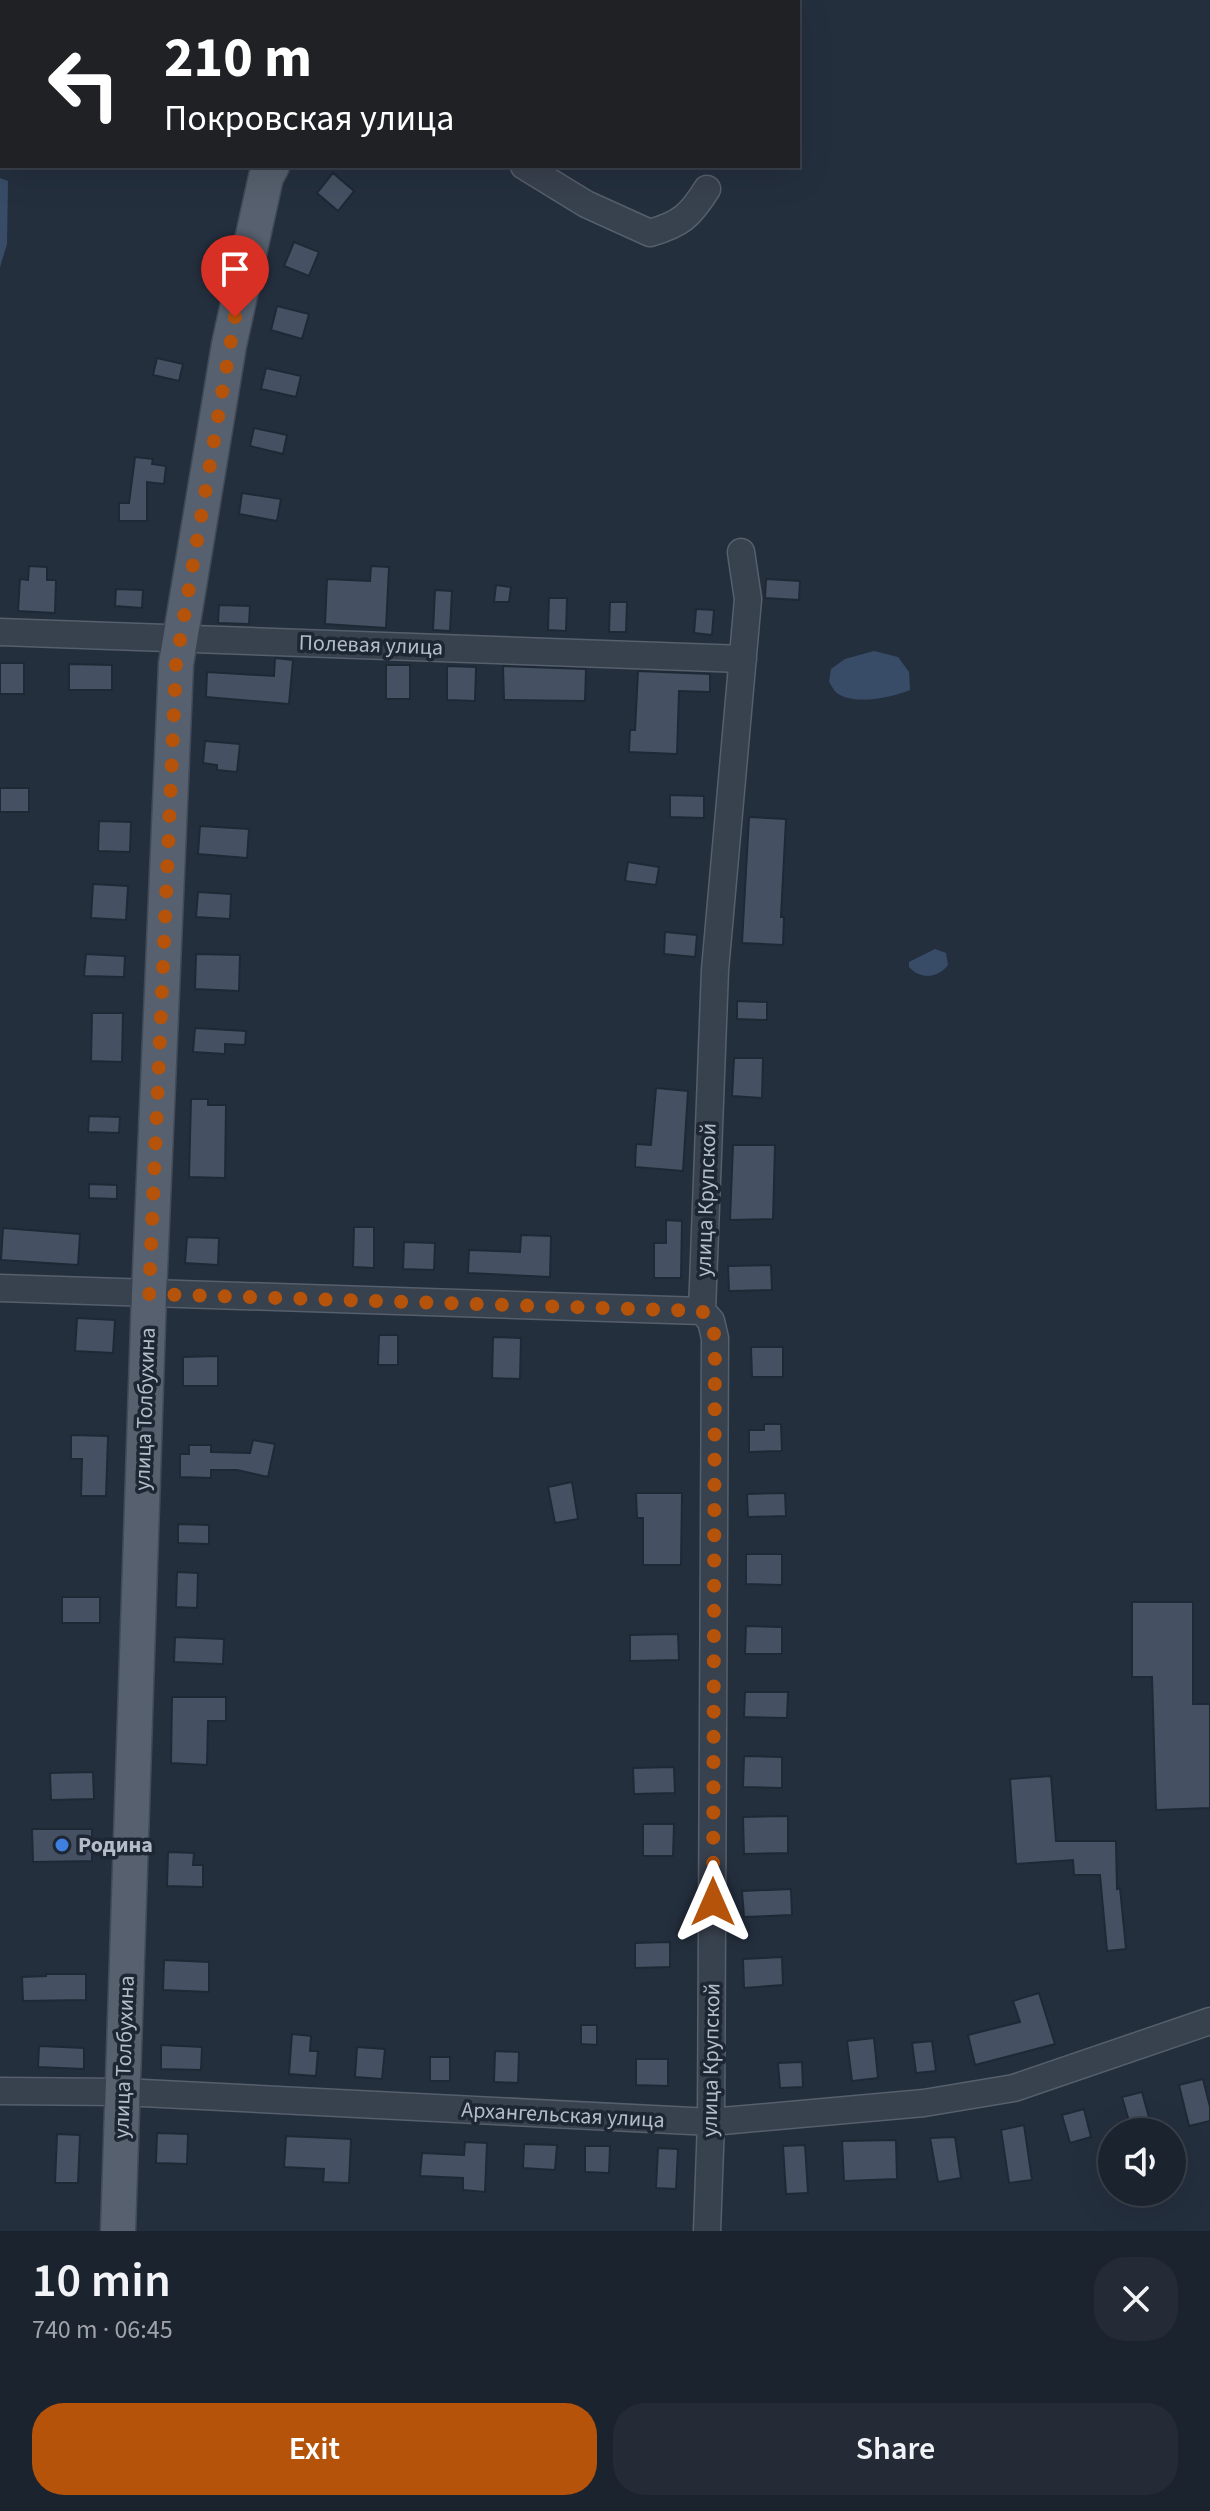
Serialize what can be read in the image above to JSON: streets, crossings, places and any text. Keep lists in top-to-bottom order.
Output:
{
  "streets": {
    "main road": ["улица Толбухина"],
    "street": ["Полевая улица", "улица Крупской", "Архангельская улица"]
  },
  "crossings": [
    ["Полевая улица", "улица Крупской"],
    ["Полевая улица", "улица Толбухина"],
    ["улица Крупской", "Архангельская улица"],
    ["улица Толбухина", "Архангельская улица"]
  ],
  "places": ["Родина"],
  "page": {
    "turn": ["210 m", "Покровская улица"],
    "heading": ["10 min", "740 m · 06:45"],
    "buttons": ["Exit", "Share"]
  }
}
